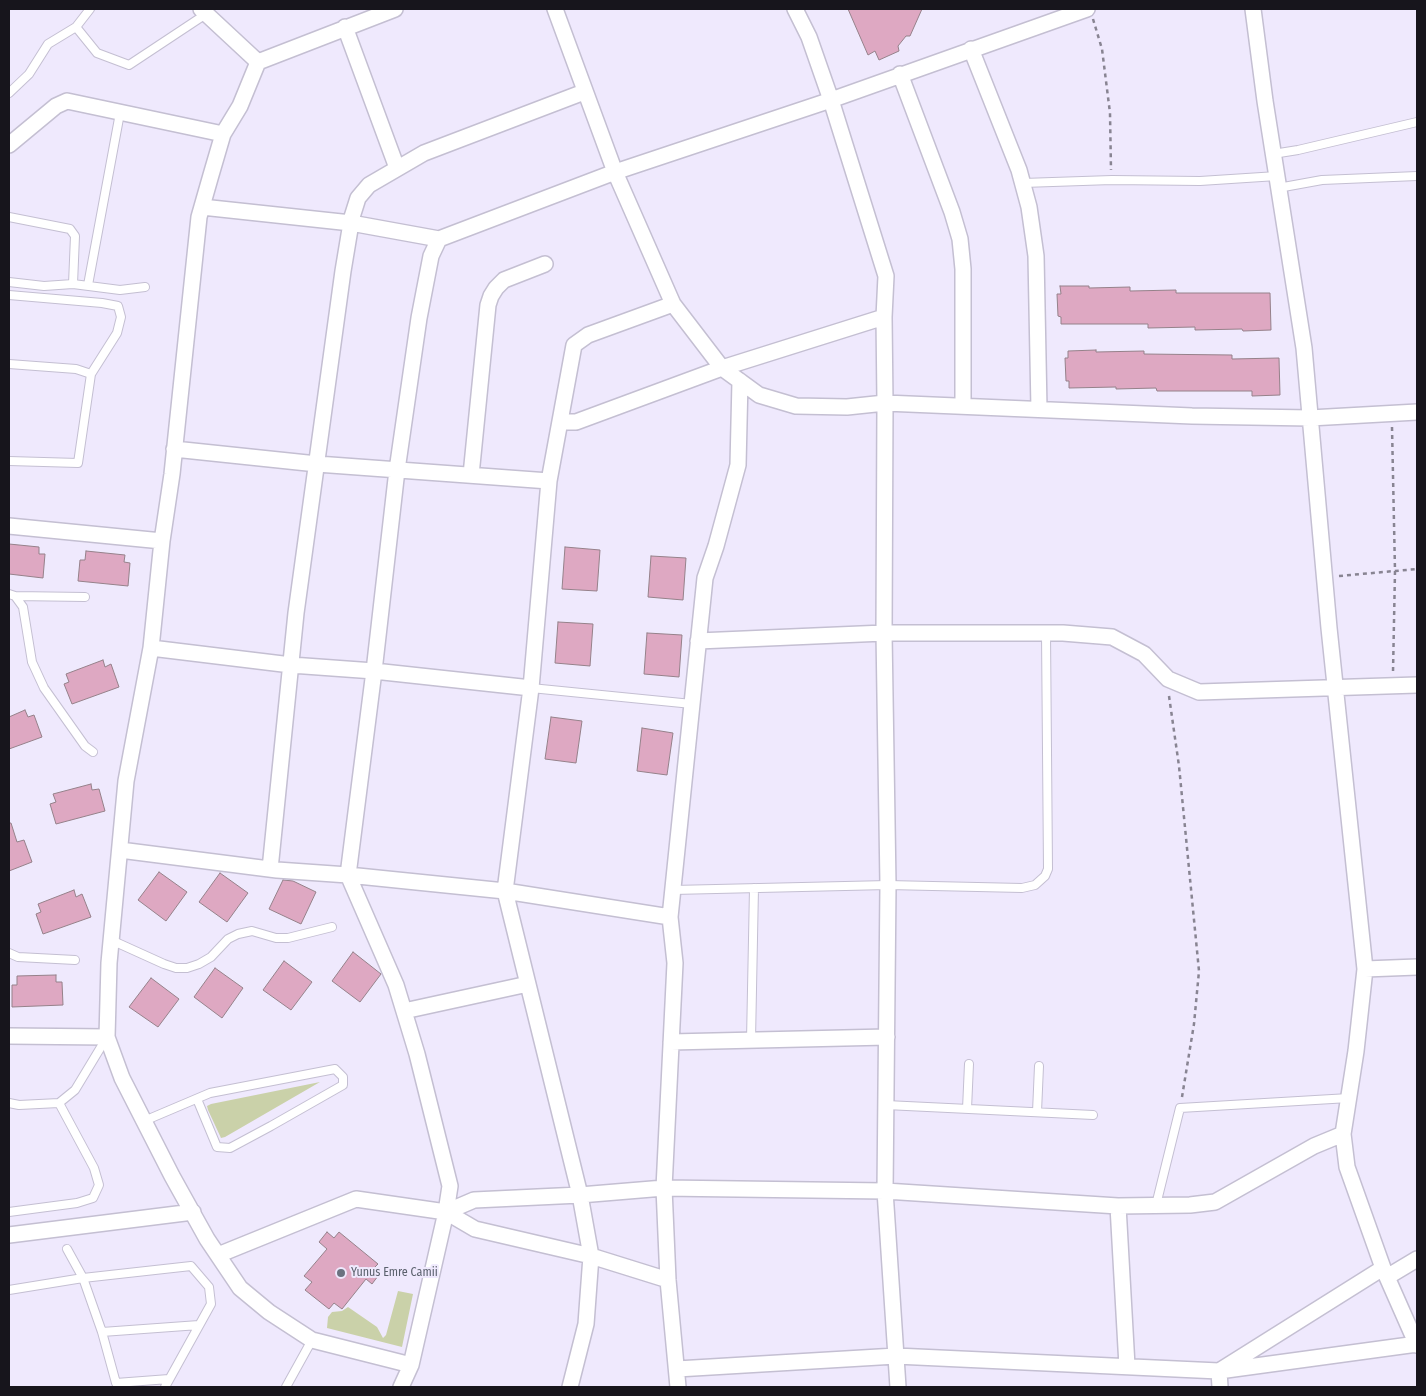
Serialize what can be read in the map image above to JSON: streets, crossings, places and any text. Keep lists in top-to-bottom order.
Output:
{
  "places": ["Yunus Emre Camii"]
}
